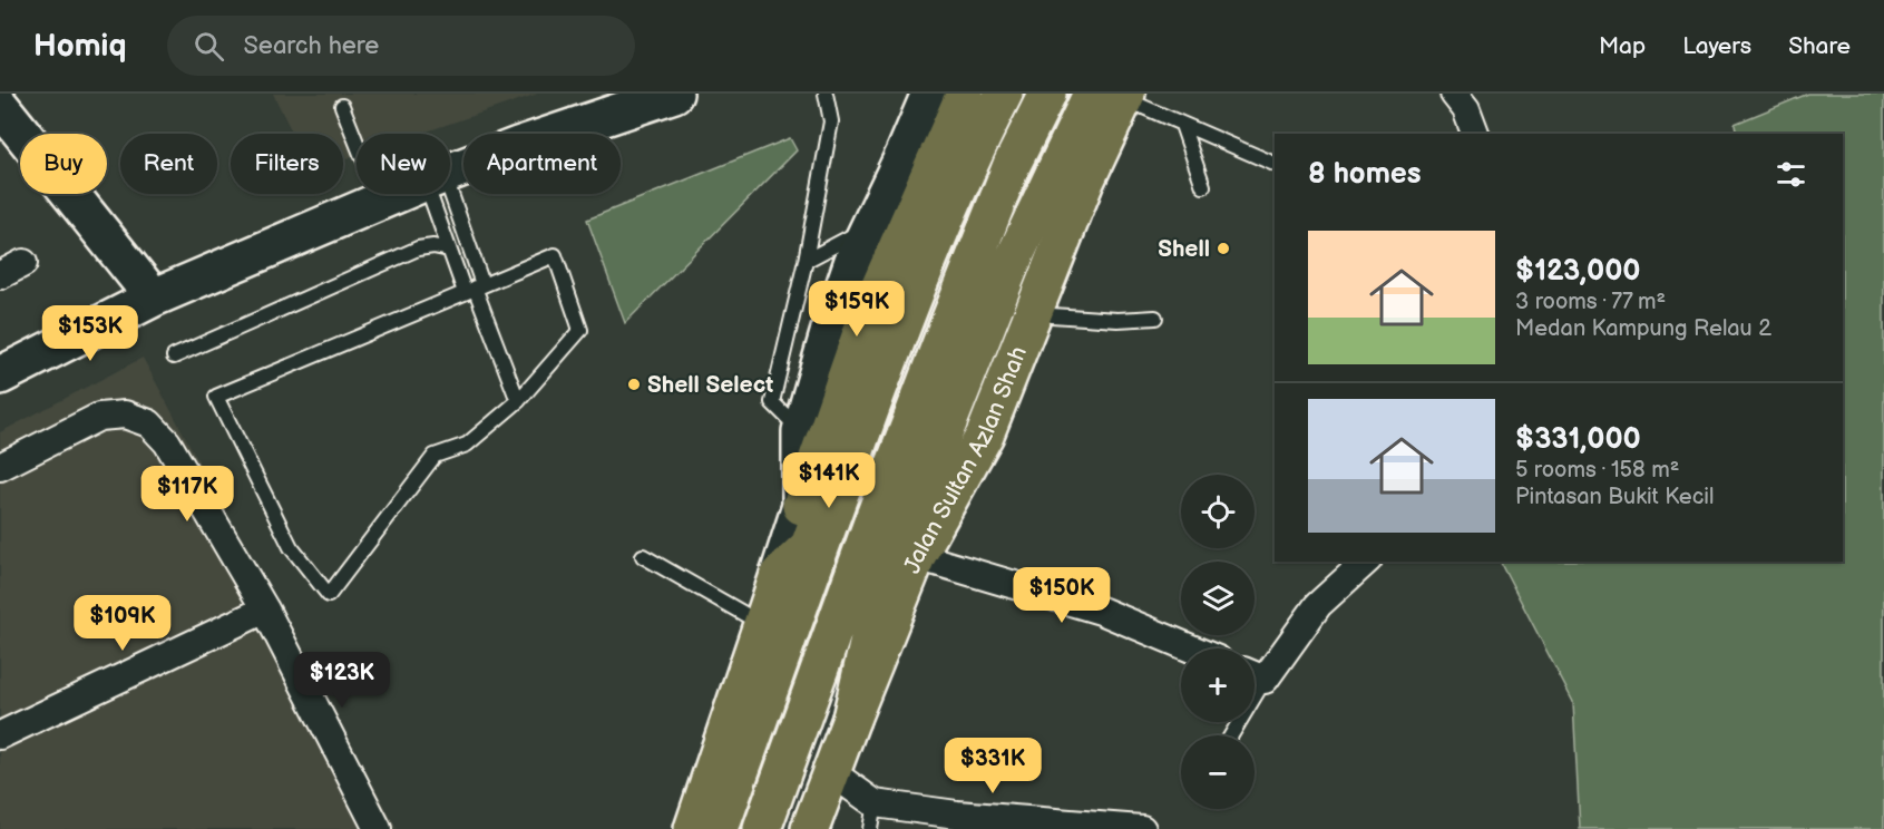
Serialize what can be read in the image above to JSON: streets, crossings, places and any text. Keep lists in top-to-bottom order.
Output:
{
  "streets": {
    "main road": ["Jalan Sultan Azlan Shah"]
  },
  "places": ["Shell", "Shell Select"],
  "page": {
    "header": "Homiq",
    "search": "Search here",
    "nav": ["Map", "Layers", "Share"],
    "chip": [
      "Buy",
      "Rent",
      "Filters",
      "New",
      "Apartment"
    ],
    "heading": "8 homes",
    "list": [
      {
        "name": "$123,000",
        "note": "3 rooms · 77 m² · Medan Kampung Relau 2"
      },
      {
        "name": "$331,000",
        "note": "5 rooms · 158 m² · Pintasan Bukit Kecil"
      }
    ],
    "price": [
      "$159K",
      "$153K",
      "$141K",
      "$117K",
      "$150K",
      "$109K",
      "$123K",
      "$331K"
    ],
    "map_buttons": ["+", "−"]
  }
}
